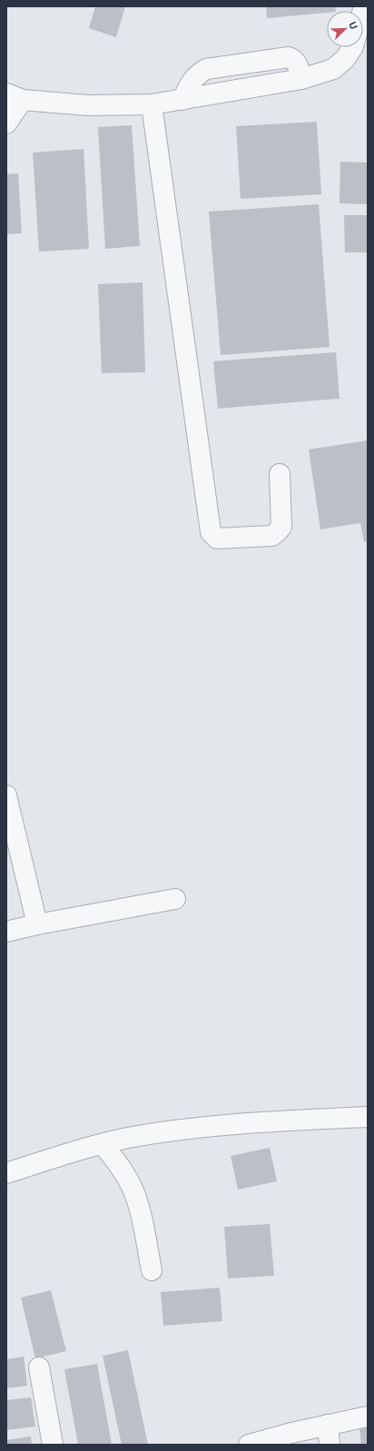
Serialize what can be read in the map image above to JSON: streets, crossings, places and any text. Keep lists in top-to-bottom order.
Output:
{
  "north": "top right"
}
